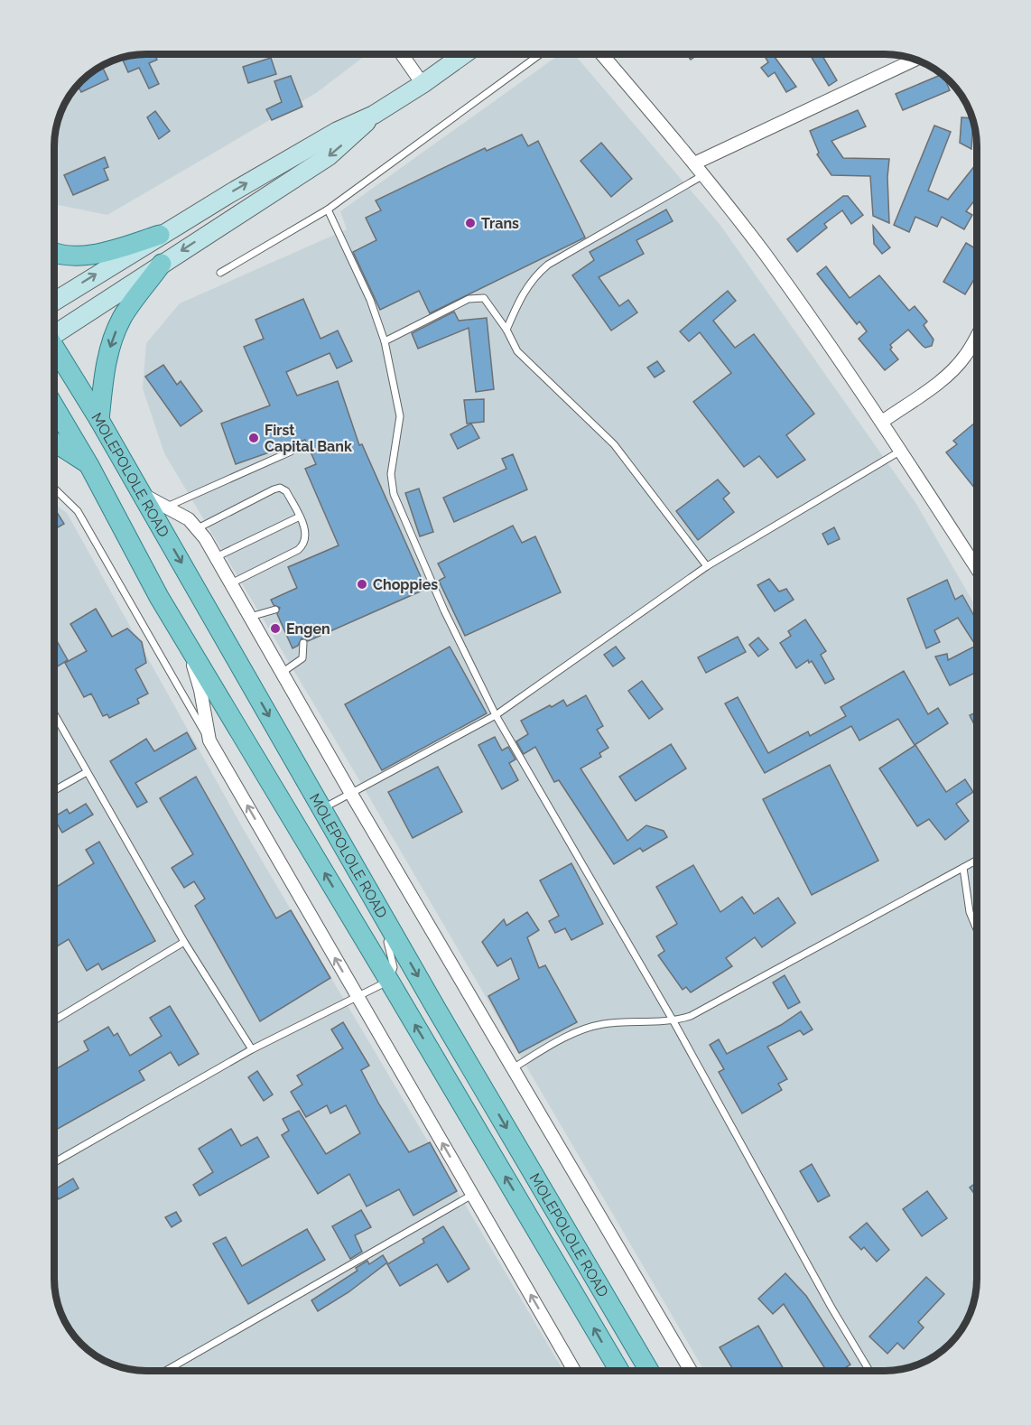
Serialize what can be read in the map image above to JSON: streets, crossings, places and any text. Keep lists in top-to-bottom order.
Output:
{
  "streets": {
    "main road": ["MOLEPOLOLE ROAD"]
  },
  "places": [
    "Trans",
    "First Capital Bank",
    "Choppies",
    "Engen"
  ]
}
